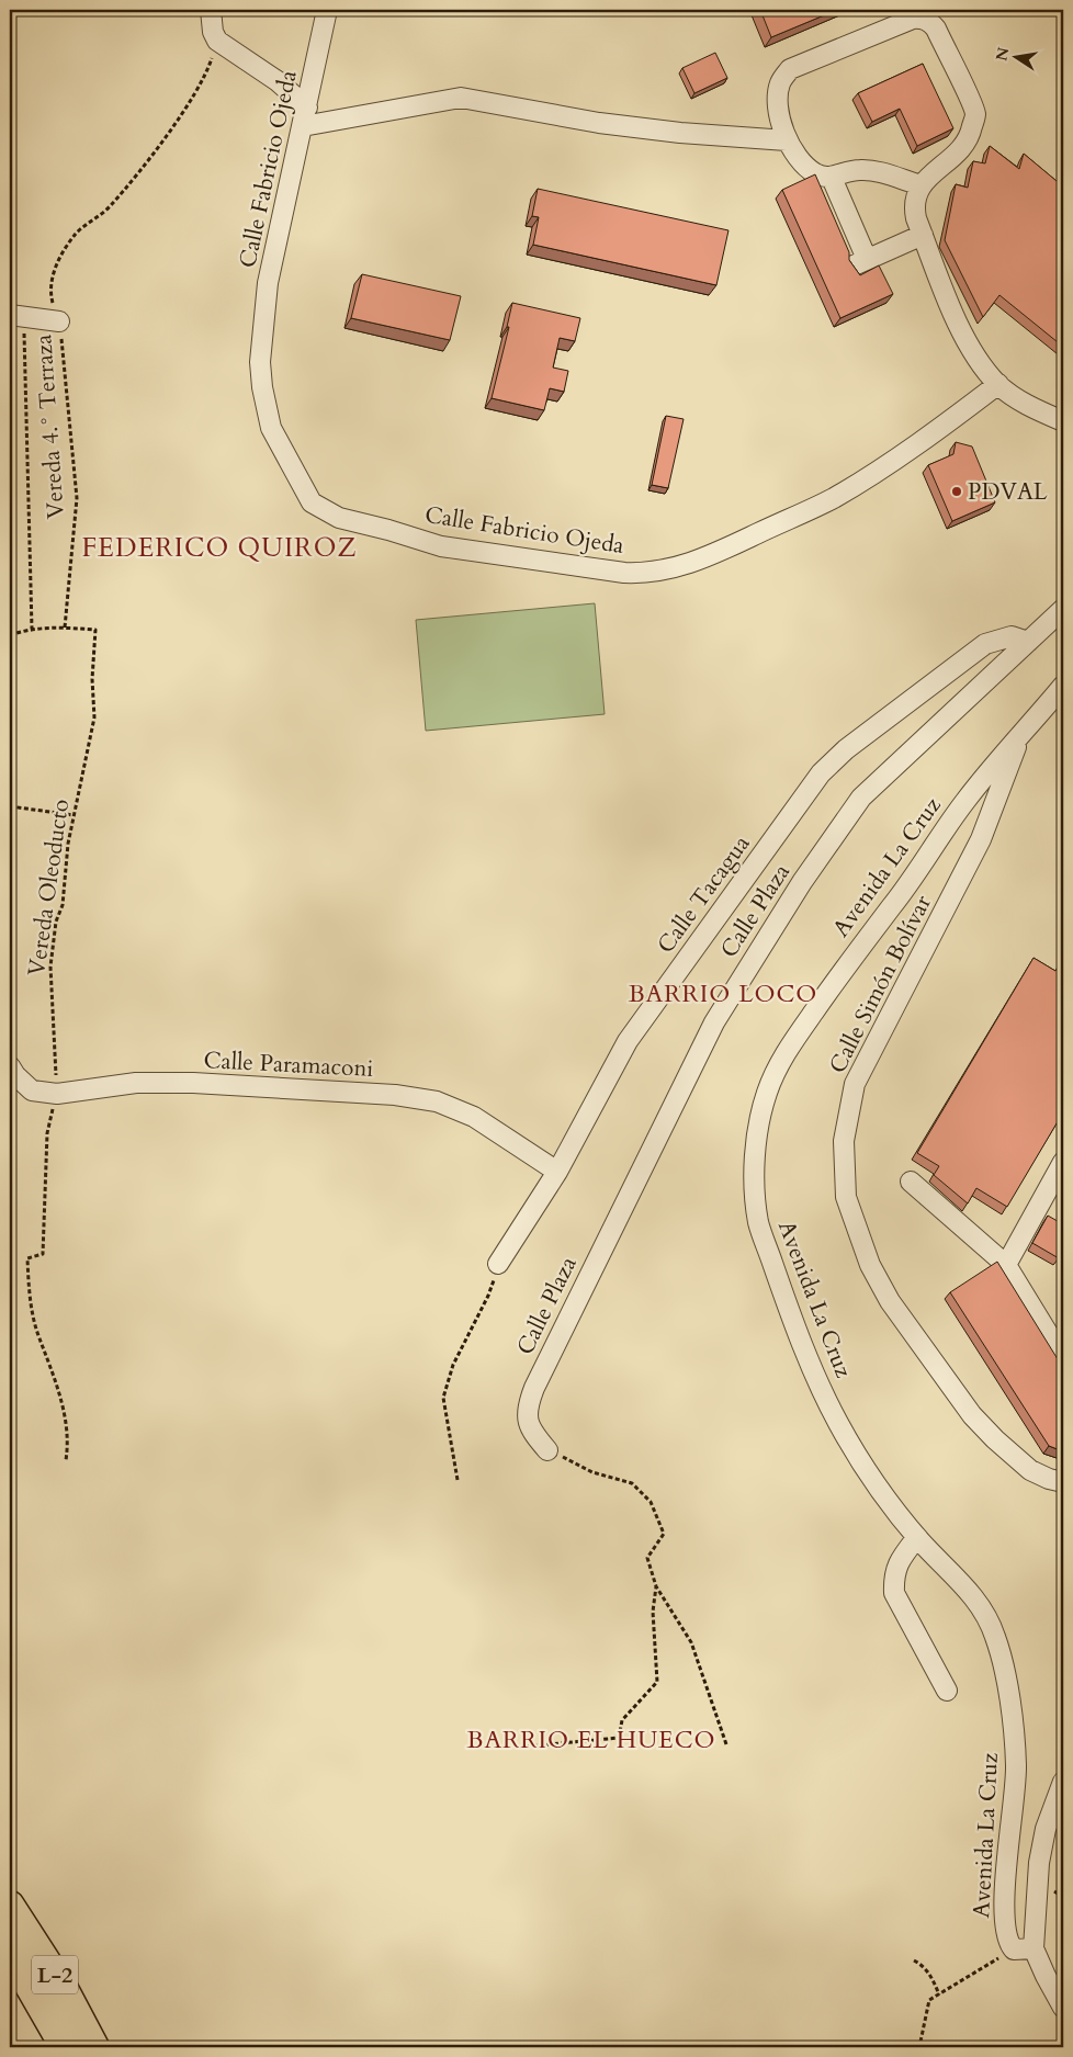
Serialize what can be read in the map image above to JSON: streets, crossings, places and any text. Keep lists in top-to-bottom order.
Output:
{
  "streets": {
    "highway": ["L-2"],
    "street": [
      "Calle Fabricio Ojeda",
      "Avenida La Cruz",
      "Calle Tacagua",
      "Calle Plaza",
      "Calle Simón Bolívar",
      "Calle Paramaconi"
    ],
    "path": ["Vereda 4.° Terraza", "Vereda Oleoducto"]
  },
  "crossings": [
    ["Vereda 4.° Terraza", "Vereda Oleoducto"],
    ["Avenida La Cruz", "Calle Simón Bolívar"],
    ["Vereda Oleoducto", "Calle Paramaconi"],
    ["Calle Tacagua", "Calle Plaza"],
    ["Calle Tacagua", "Calle Paramaconi"]
  ],
  "districts": ["FEDERICO QUIROZ", "BARRIO LOCO", "BARRIO EL HUECO"],
  "places": ["PDVAL"],
  "north": "left"
}
